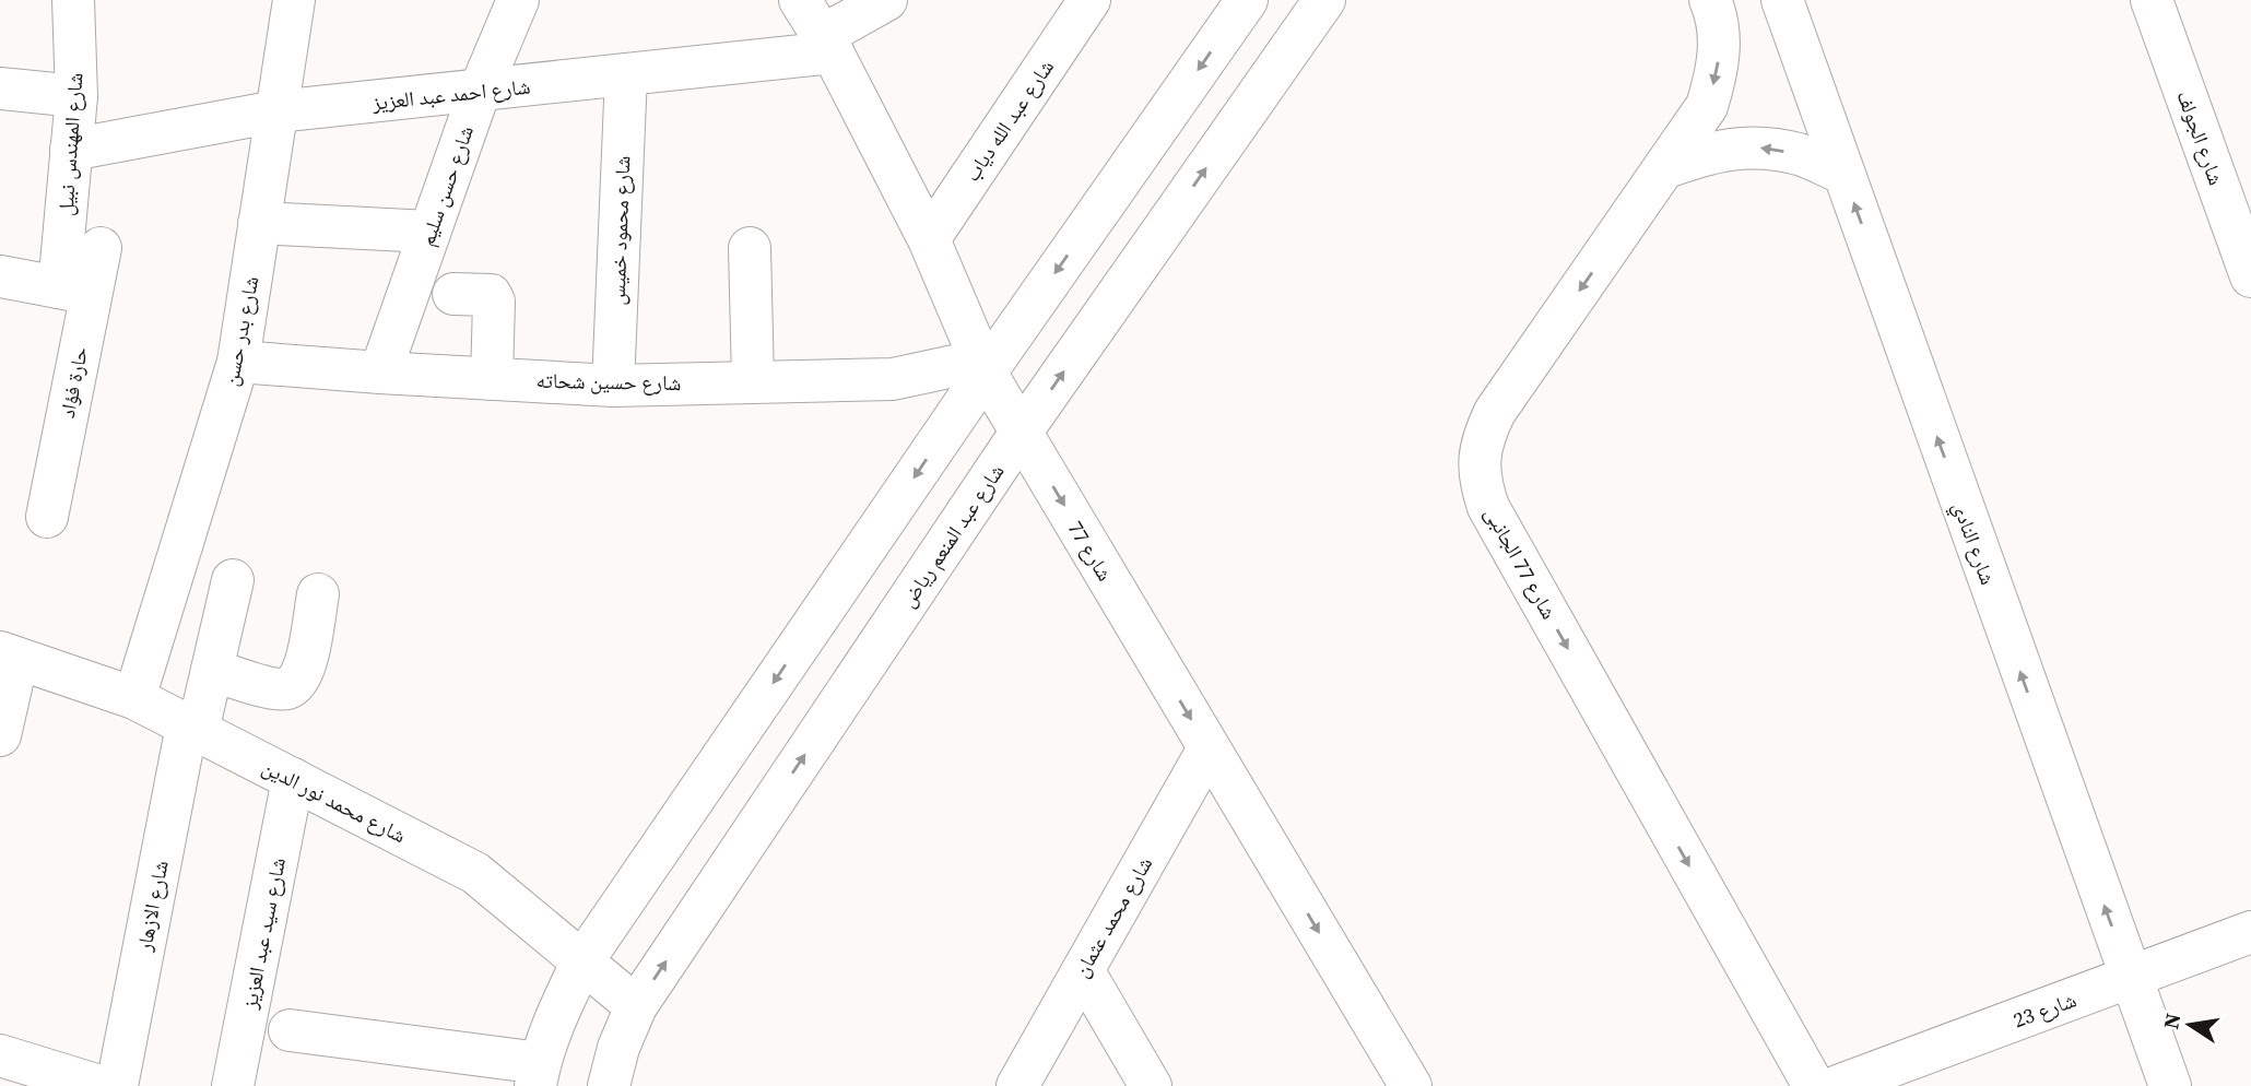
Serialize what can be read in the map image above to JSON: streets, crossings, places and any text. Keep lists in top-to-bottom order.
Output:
{
  "streets": {
    "street": [
      "شارع احمد عبد العزيز",
      "شارع عبد الله دياب",
      "شارع الجولف",
      "شارع المهندس نبيل",
      "شارع حسن سليم",
      "شارع محمود خميس",
      "شارع بدر حسن",
      "شارع حسين شحاته",
      "حارة فؤاد",
      "شارع عبد المنعم رياض",
      "شارع النادي",
      "شارع 77",
      "شارع 77 الجانبى",
      "شارع محمد نور الدين",
      "شارع الازهار",
      "شارع محمد عثمان",
      "شارع سيد عبد العزيز",
      "شارع 23"
    ]
  },
  "crossings": [
    ["شارع احمد عبد العزيز", "شارع المهندس نبيل"],
    ["شارع احمد عبد العزيز", "شارع حسن سليم"],
    ["شارع احمد عبد العزيز", "شارع محمود خميس"],
    ["شارع احمد عبد العزيز", "شارع بدر حسن"],
    ["شارع احمد عبد العزيز", "شارع 77"],
    ["شارع عبد الله دياب", "شارع 77"],
    ["شارع المهندس نبيل", "حارة فؤاد"],
    ["شارع حسن سليم", "شارع حسين شحاته"],
    ["شارع محمود خميس", "شارع حسين شحاته"],
    ["شارع بدر حسن", "شارع حسين شحاته"],
    ["شارع بدر حسن", "شارع محمد نور الدين"],
    ["شارع حسين شحاته", "شارع 77"],
    ["شارع عبد المنعم رياض", "شارع 77"],
    ["شارع عبد المنعم رياض", "شارع محمد نور الدين"],
    ["شارع النادي", "شارع 23"],
    ["شارع 77", "شارع محمد عثمان"],
    ["شارع محمد نور الدين", "شارع الازهار"],
    ["شارع محمد نور الدين", "شارع سيد عبد العزيز"]
  ],
  "one_way": ["شارع النادي", "شارع 77", "شارع 77 الجانبى"],
  "north": "left"
}
